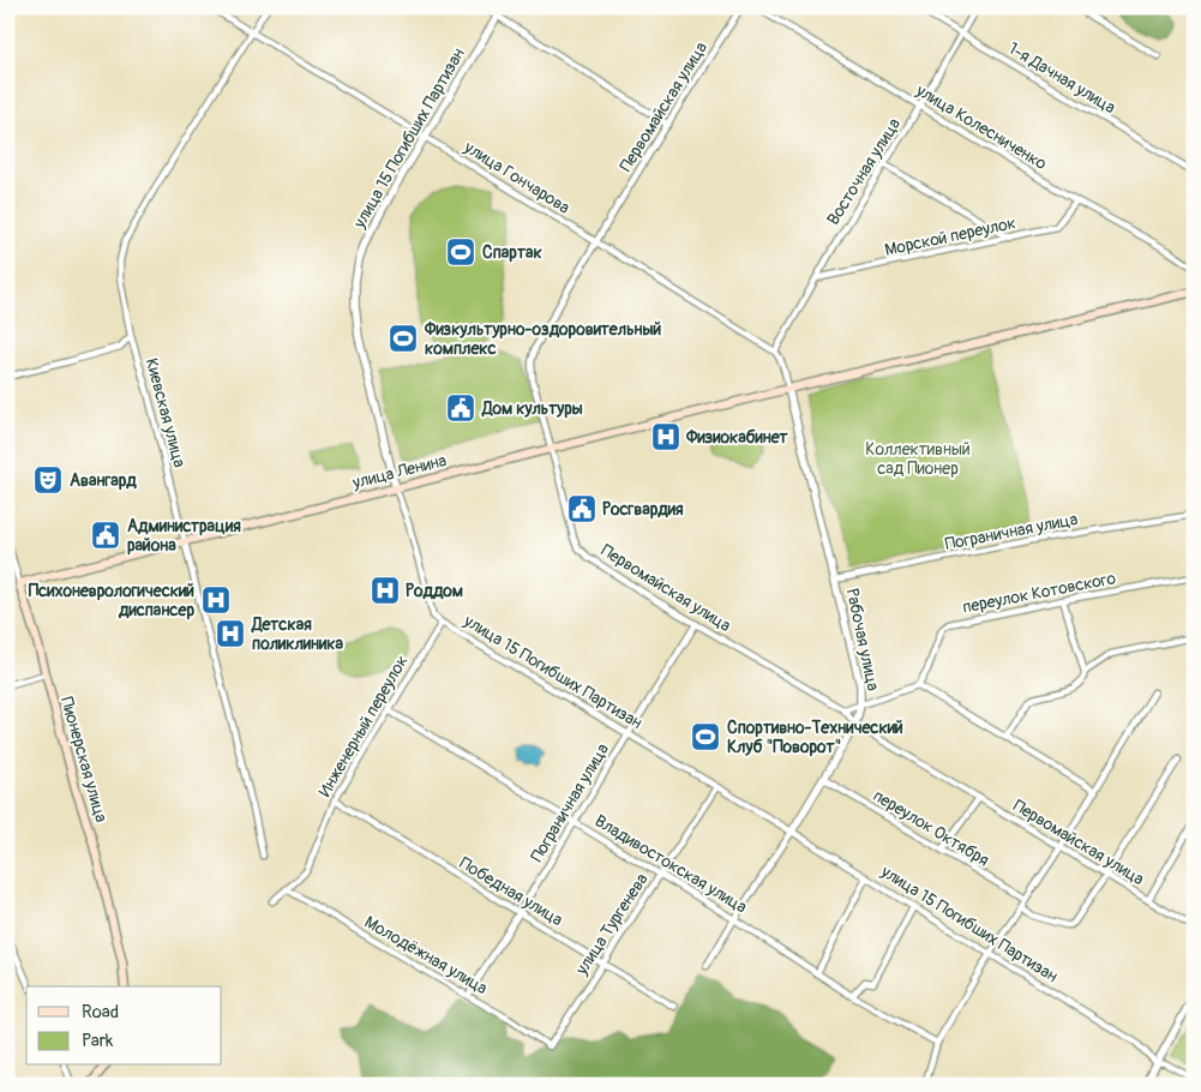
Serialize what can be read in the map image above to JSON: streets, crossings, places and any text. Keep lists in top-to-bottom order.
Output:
{
  "streets": {
    "main road": ["улица Ленина", "Пионерская улица"],
    "street": [
      "1-я Дачная улица",
      "Первомайская улица",
      "улица Колесниченко",
      "улица 15 Погибших Партизан",
      "Восточная улица",
      "улица Гончарова",
      "Морской переулок",
      "Киевская улица",
      "Пограничная улица",
      "переулок Котовского",
      "Рабочая улица",
      "Инженерный переулок",
      "переулок Октября",
      "Владивостокская улица",
      "Победная улица",
      "улица Тургенева",
      "Молодёжная улица"
    ]
  },
  "crossings": [
    ["1-я Дачная улица", "Восточная улица"],
    ["Первомайская улица", "улица Гончарова"],
    ["Первомайская улица", "улица Ленина"],
    ["Первомайская улица", "Пограничная улица"],
    ["Первомайская улица", "Рабочая улица"],
    ["улица Колесниченко", "Восточная улица"],
    ["улица Колесниченко", "Морской переулок"],
    ["улица 15 Погибших Партизан", "улица Гончарова"],
    ["улица 15 Погибших Партизан", "улица Ленина"],
    ["улица 15 Погибших Партизан", "Пограничная улица"],
    ["улица 15 Погибших Партизан", "Рабочая улица"],
    ["улица 15 Погибших Партизан", "Инженерный переулок"],
    ["улица 15 Погибших Партизан", "улица Тургенева"],
    ["Восточная улица", "улица Гончарова"],
    ["Восточная улица", "Морской переулок"],
    ["улица Гончарова", "Киевская улица"],
    ["Киевская улица", "улица Ленина"],
    ["улица Ленина", "Рабочая улица"],
    ["улица Ленина", "Пионерская улица"],
    ["Пограничная улица", "Рабочая улица"],
    ["Пограничная улица", "Владивостокская улица"],
    ["Пограничная улица", "Победная улица"],
    ["Пограничная улица", "Молодёжная улица"],
    ["Рабочая улица", "переулок Октября"],
    ["Рабочая улица", "Владивостокская улица"],
    ["Инженерный переулок", "Владивостокская улица"],
    ["Инженерный переулок", "Победная улица"],
    ["Инженерный переулок", "Молодёжная улица"],
    ["Владивостокская улица", "улица Тургенева"],
    ["Победная улица", "улица Тургенева"],
    ["улица Тургенева", "Молодёжная улица"]
  ],
  "parks": ["Коллективный сад Пионер"],
  "places": {
    "sports": ["Спартак", "Физкультурно-оздоровительный комплекс", "Спортивно-Технический Клуб \"Поворот\""],
    "public building": ["Дом культуры", "Росгвардия", "Администрация района"],
    "hospital": [
      "Физиокабинет",
      "Роддом",
      "Психоневрологический диспансер",
      "Детская поликлиника"
    ],
    "theatre": ["Авангард"]
  },
  "legend": ["Road", "Park"]
}
